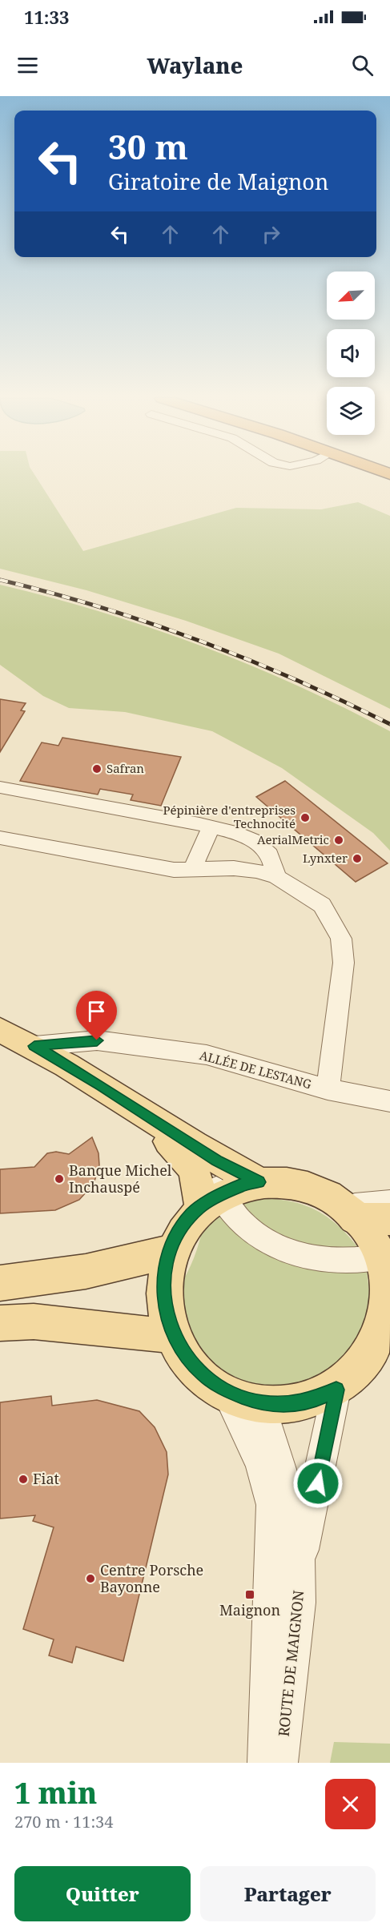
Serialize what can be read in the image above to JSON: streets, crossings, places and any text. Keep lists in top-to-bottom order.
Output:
{
  "streets": {
    "street": ["ALLÉE DE LESTANG", "ROUTE DE MAIGNON"]
  },
  "places": {
    "other": [
      "Safran",
      "Pépinière d'entreprises Technocité",
      "AerialMetric",
      "Lynxter",
      "Banque Michel Inchauspé",
      "Fiat",
      "Centre Porsche Bayonne"
    ],
    "transit": ["Maignon"]
  },
  "north": "bottom left",
  "page": {
    "status": "11:33",
    "header": "Waylane",
    "turn": ["30 m", "Giratoire de Maignon"],
    "heading": ["1 min", "270 m · 11:34"],
    "buttons": ["Quitter", "Partager"]
  }
}
